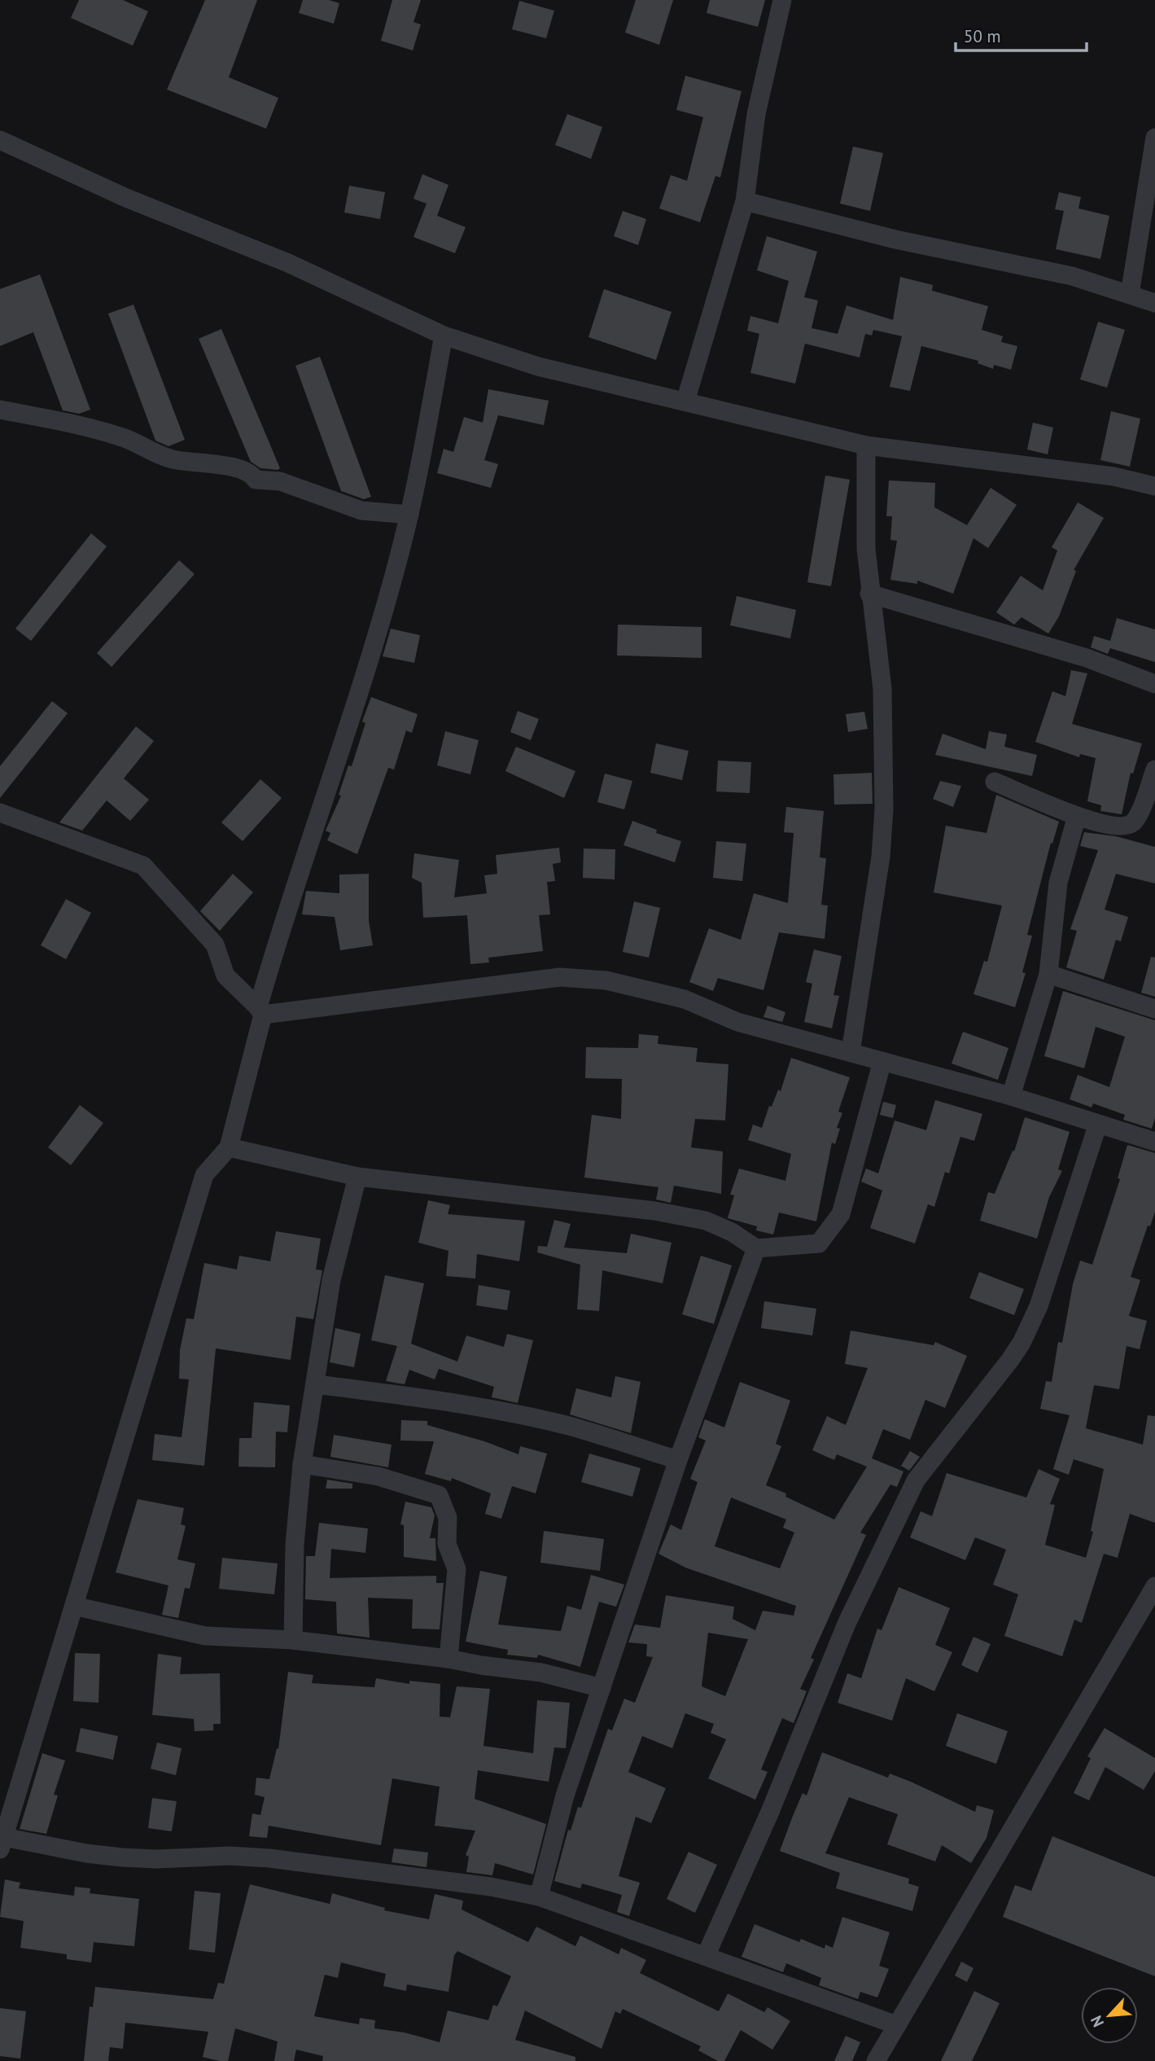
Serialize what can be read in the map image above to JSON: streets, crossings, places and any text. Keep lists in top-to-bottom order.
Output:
{
  "scale_bar": "50 m",
  "north": "bottom left"
}
